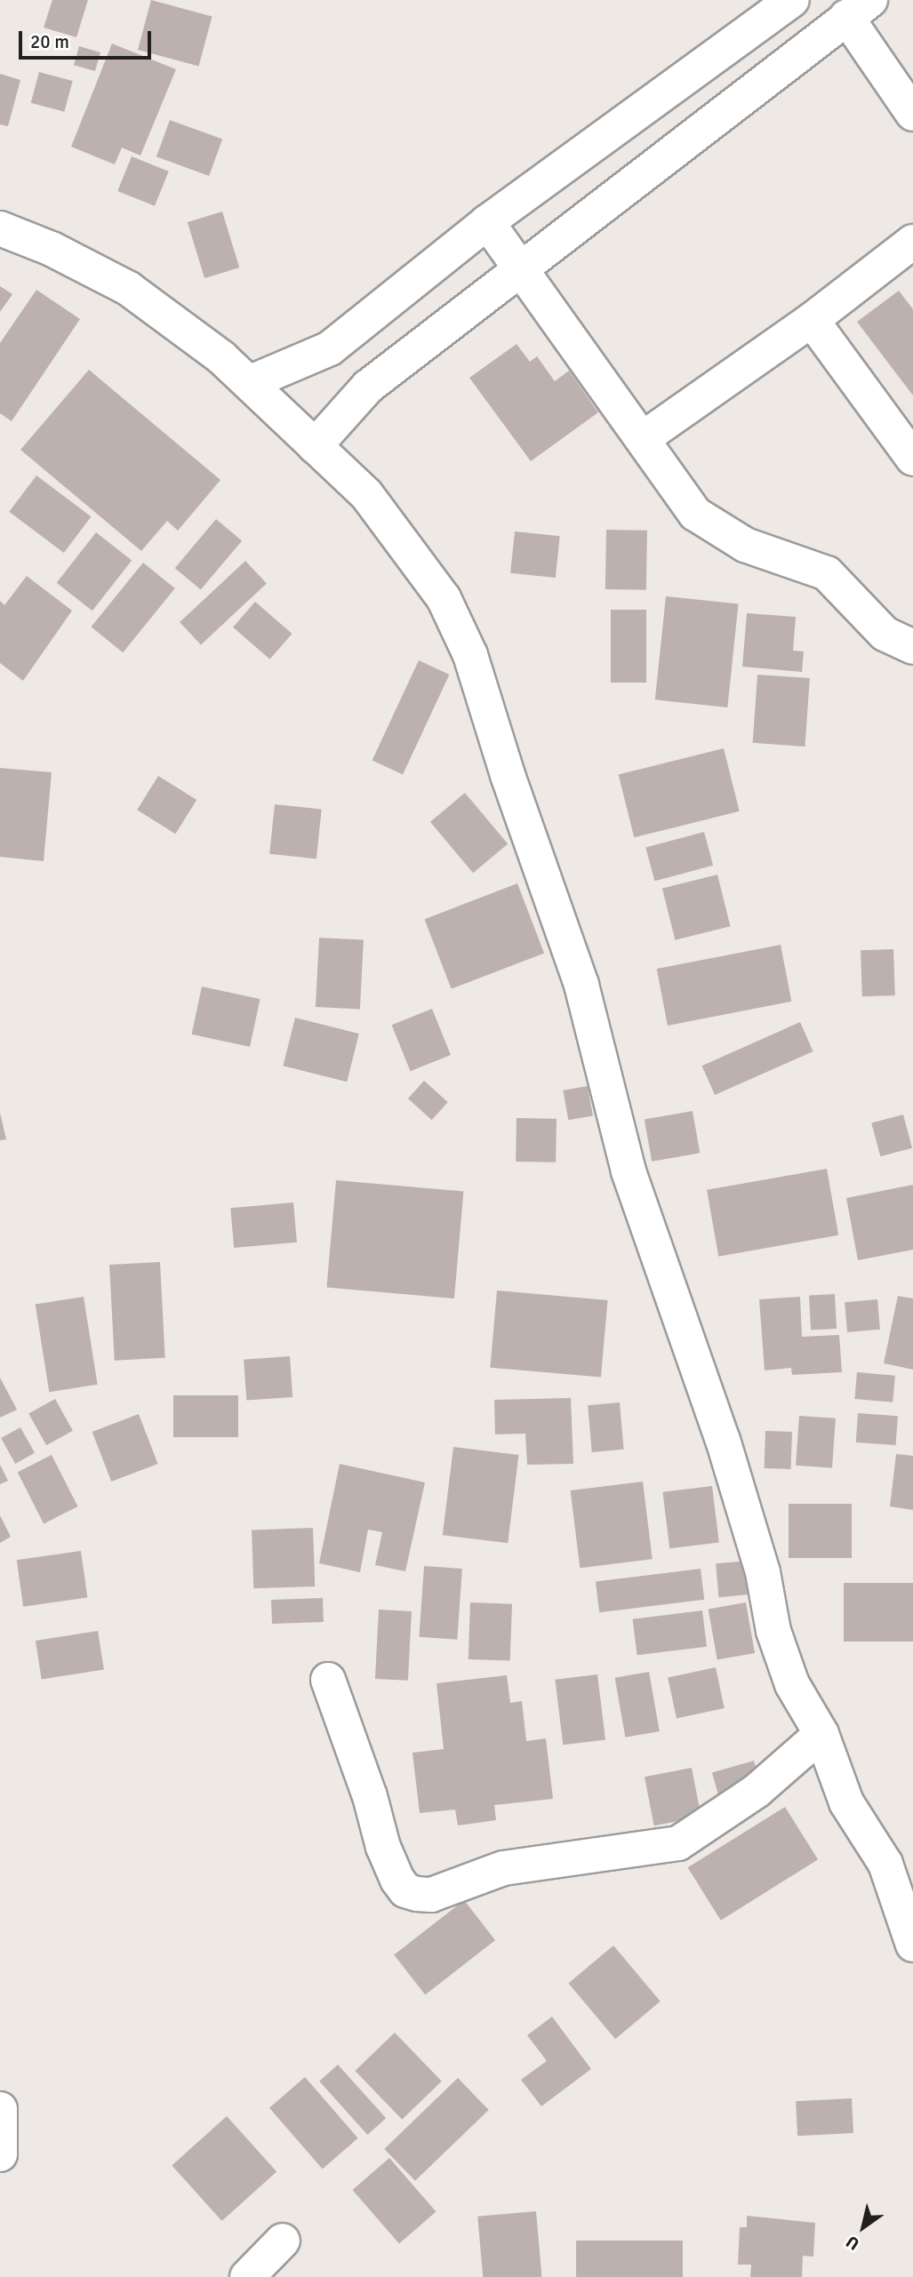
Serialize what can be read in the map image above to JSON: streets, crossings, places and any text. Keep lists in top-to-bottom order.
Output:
{
  "scale_bar": "20 m",
  "north": "bottom left"
}
